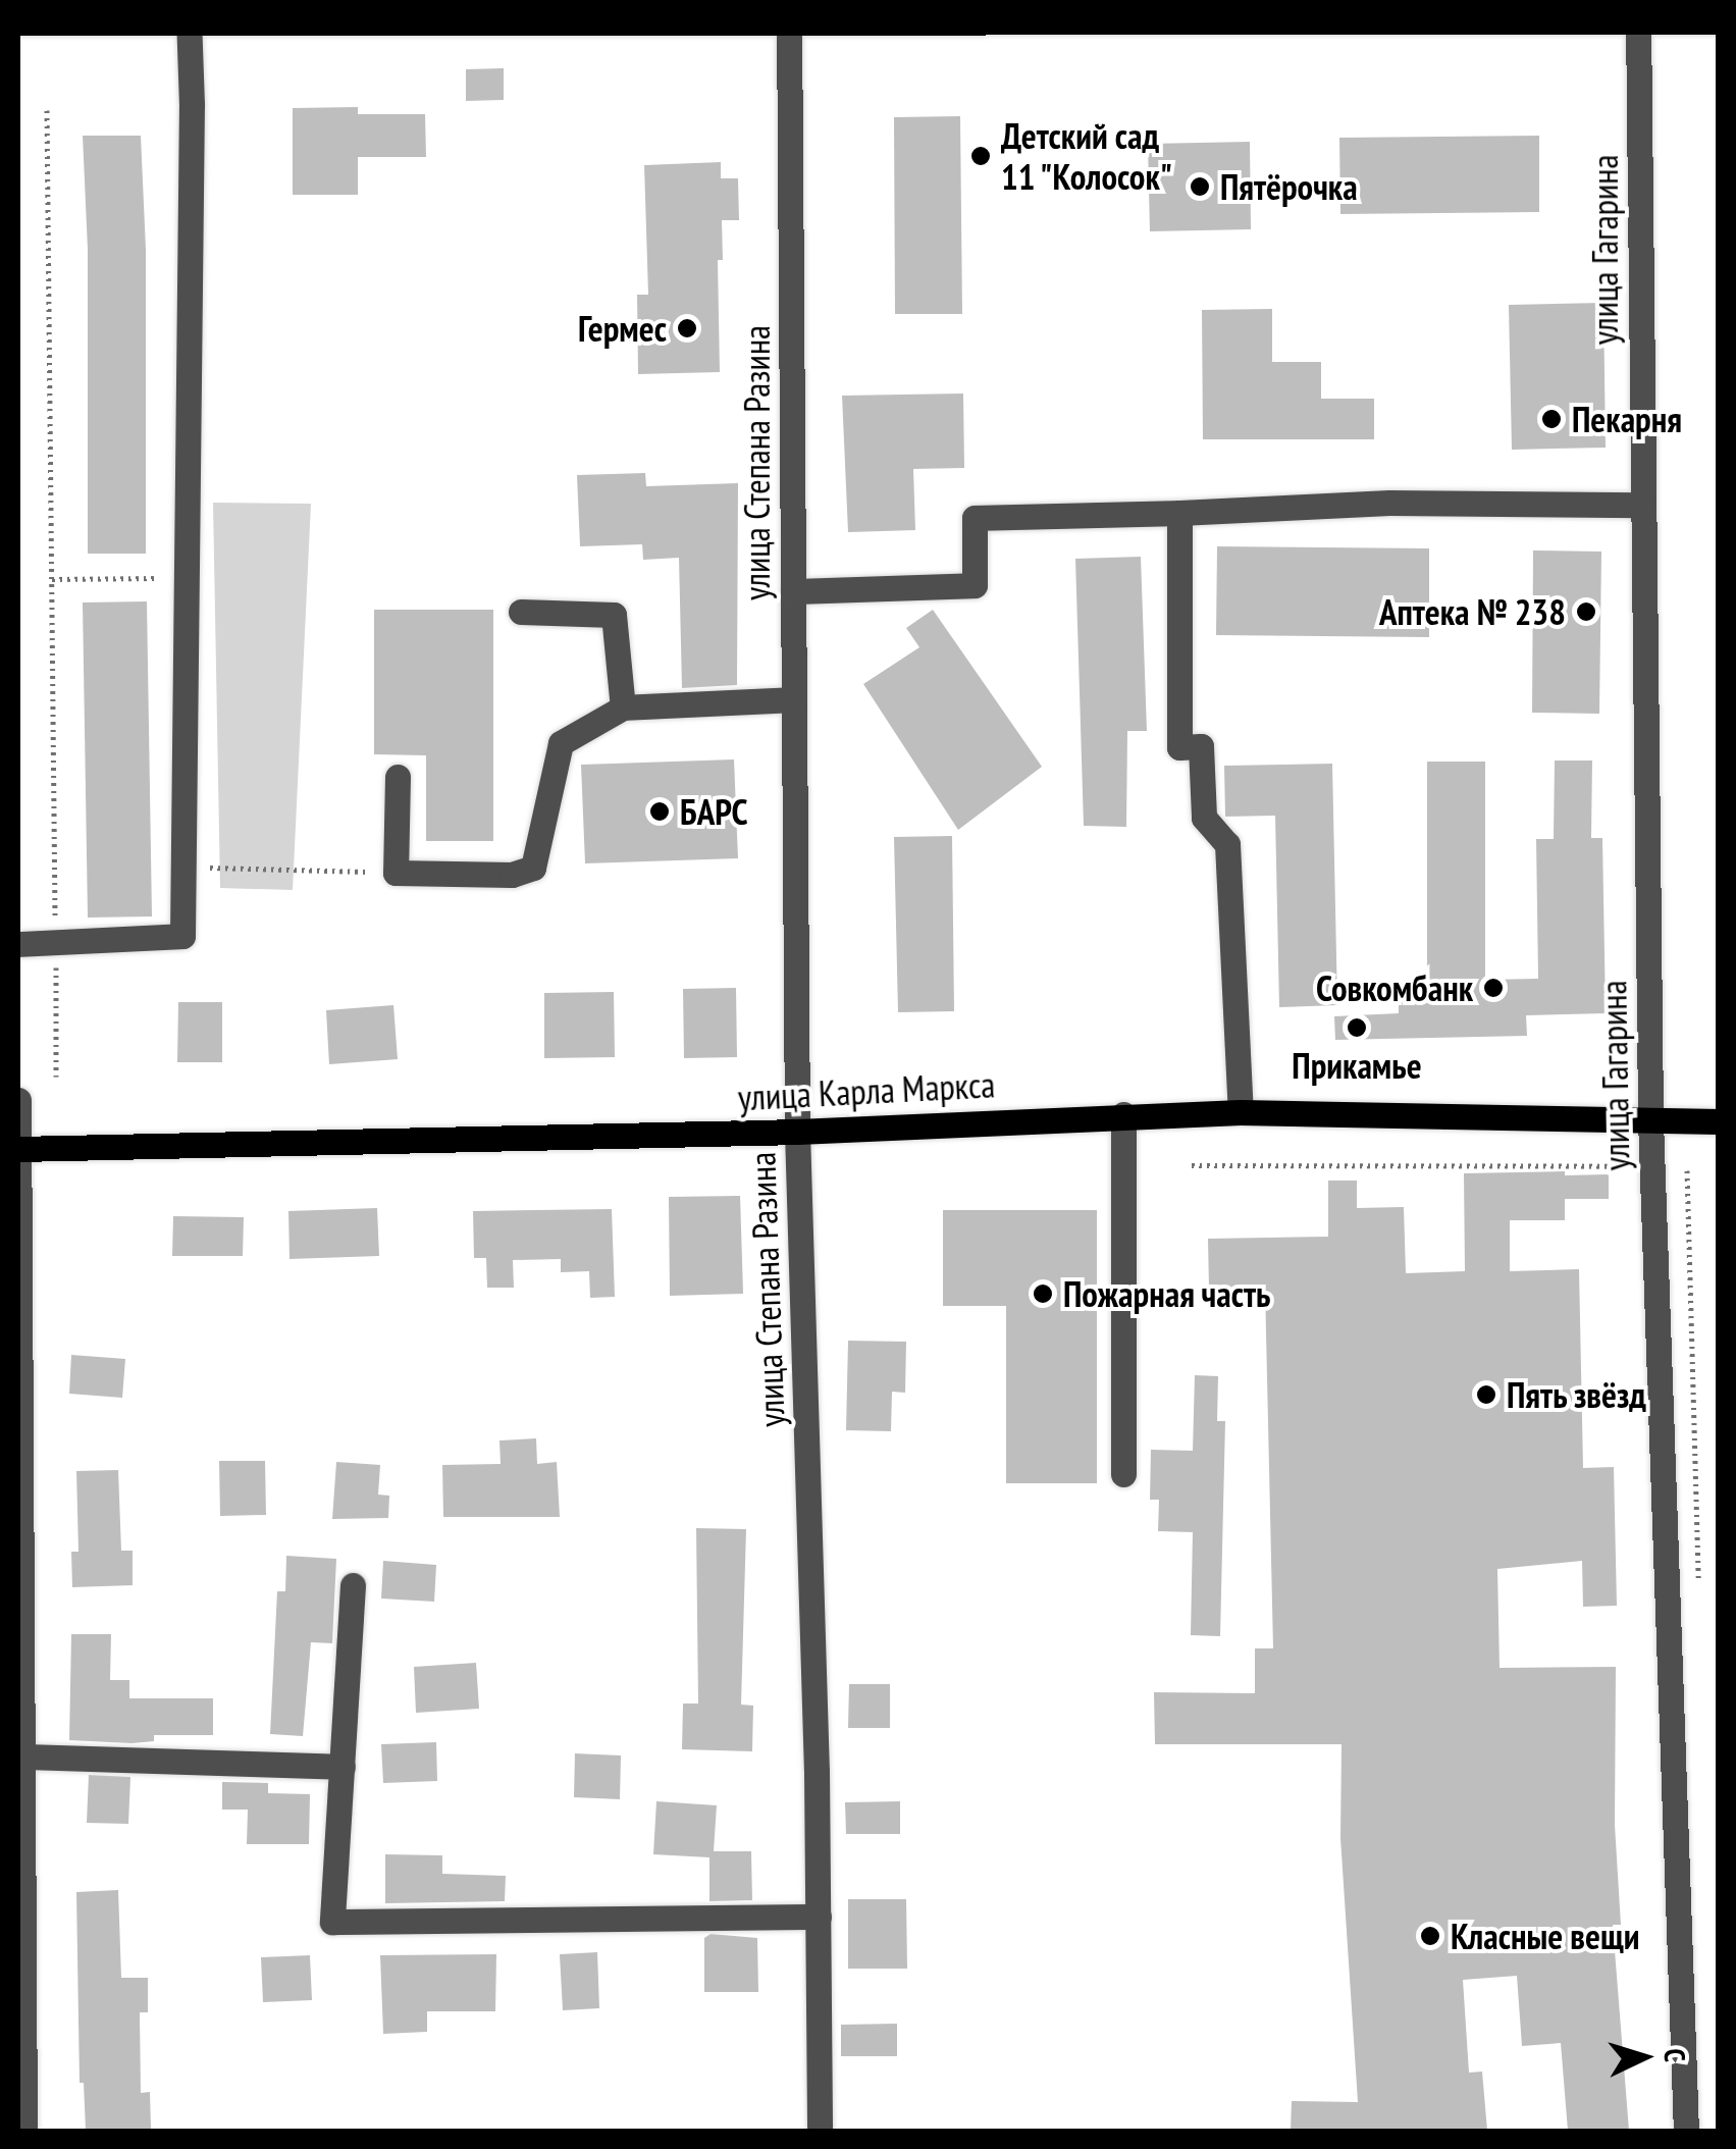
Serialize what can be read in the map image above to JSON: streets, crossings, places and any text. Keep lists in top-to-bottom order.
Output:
{
  "streets": {
    "main road": ["улица Карла Маркса"],
    "street": ["улица Гагарина", "улица Степана Разина"]
  },
  "crossings": [
    ["улица Гагарина", "улица Карла Маркса"],
    ["улица Степана Разина", "улица Карла Маркса"]
  ],
  "places": [
    "Детский сад 11 \"Колосок\"",
    "Пятёрочка",
    "Гермес",
    "Пекарня",
    "Аптека № 238",
    "БАРС",
    "Совкомбанк",
    "Прикамье",
    "Пожарная часть",
    "Пять звёзд",
    "Класные вещи"
  ],
  "north": "right"
}
